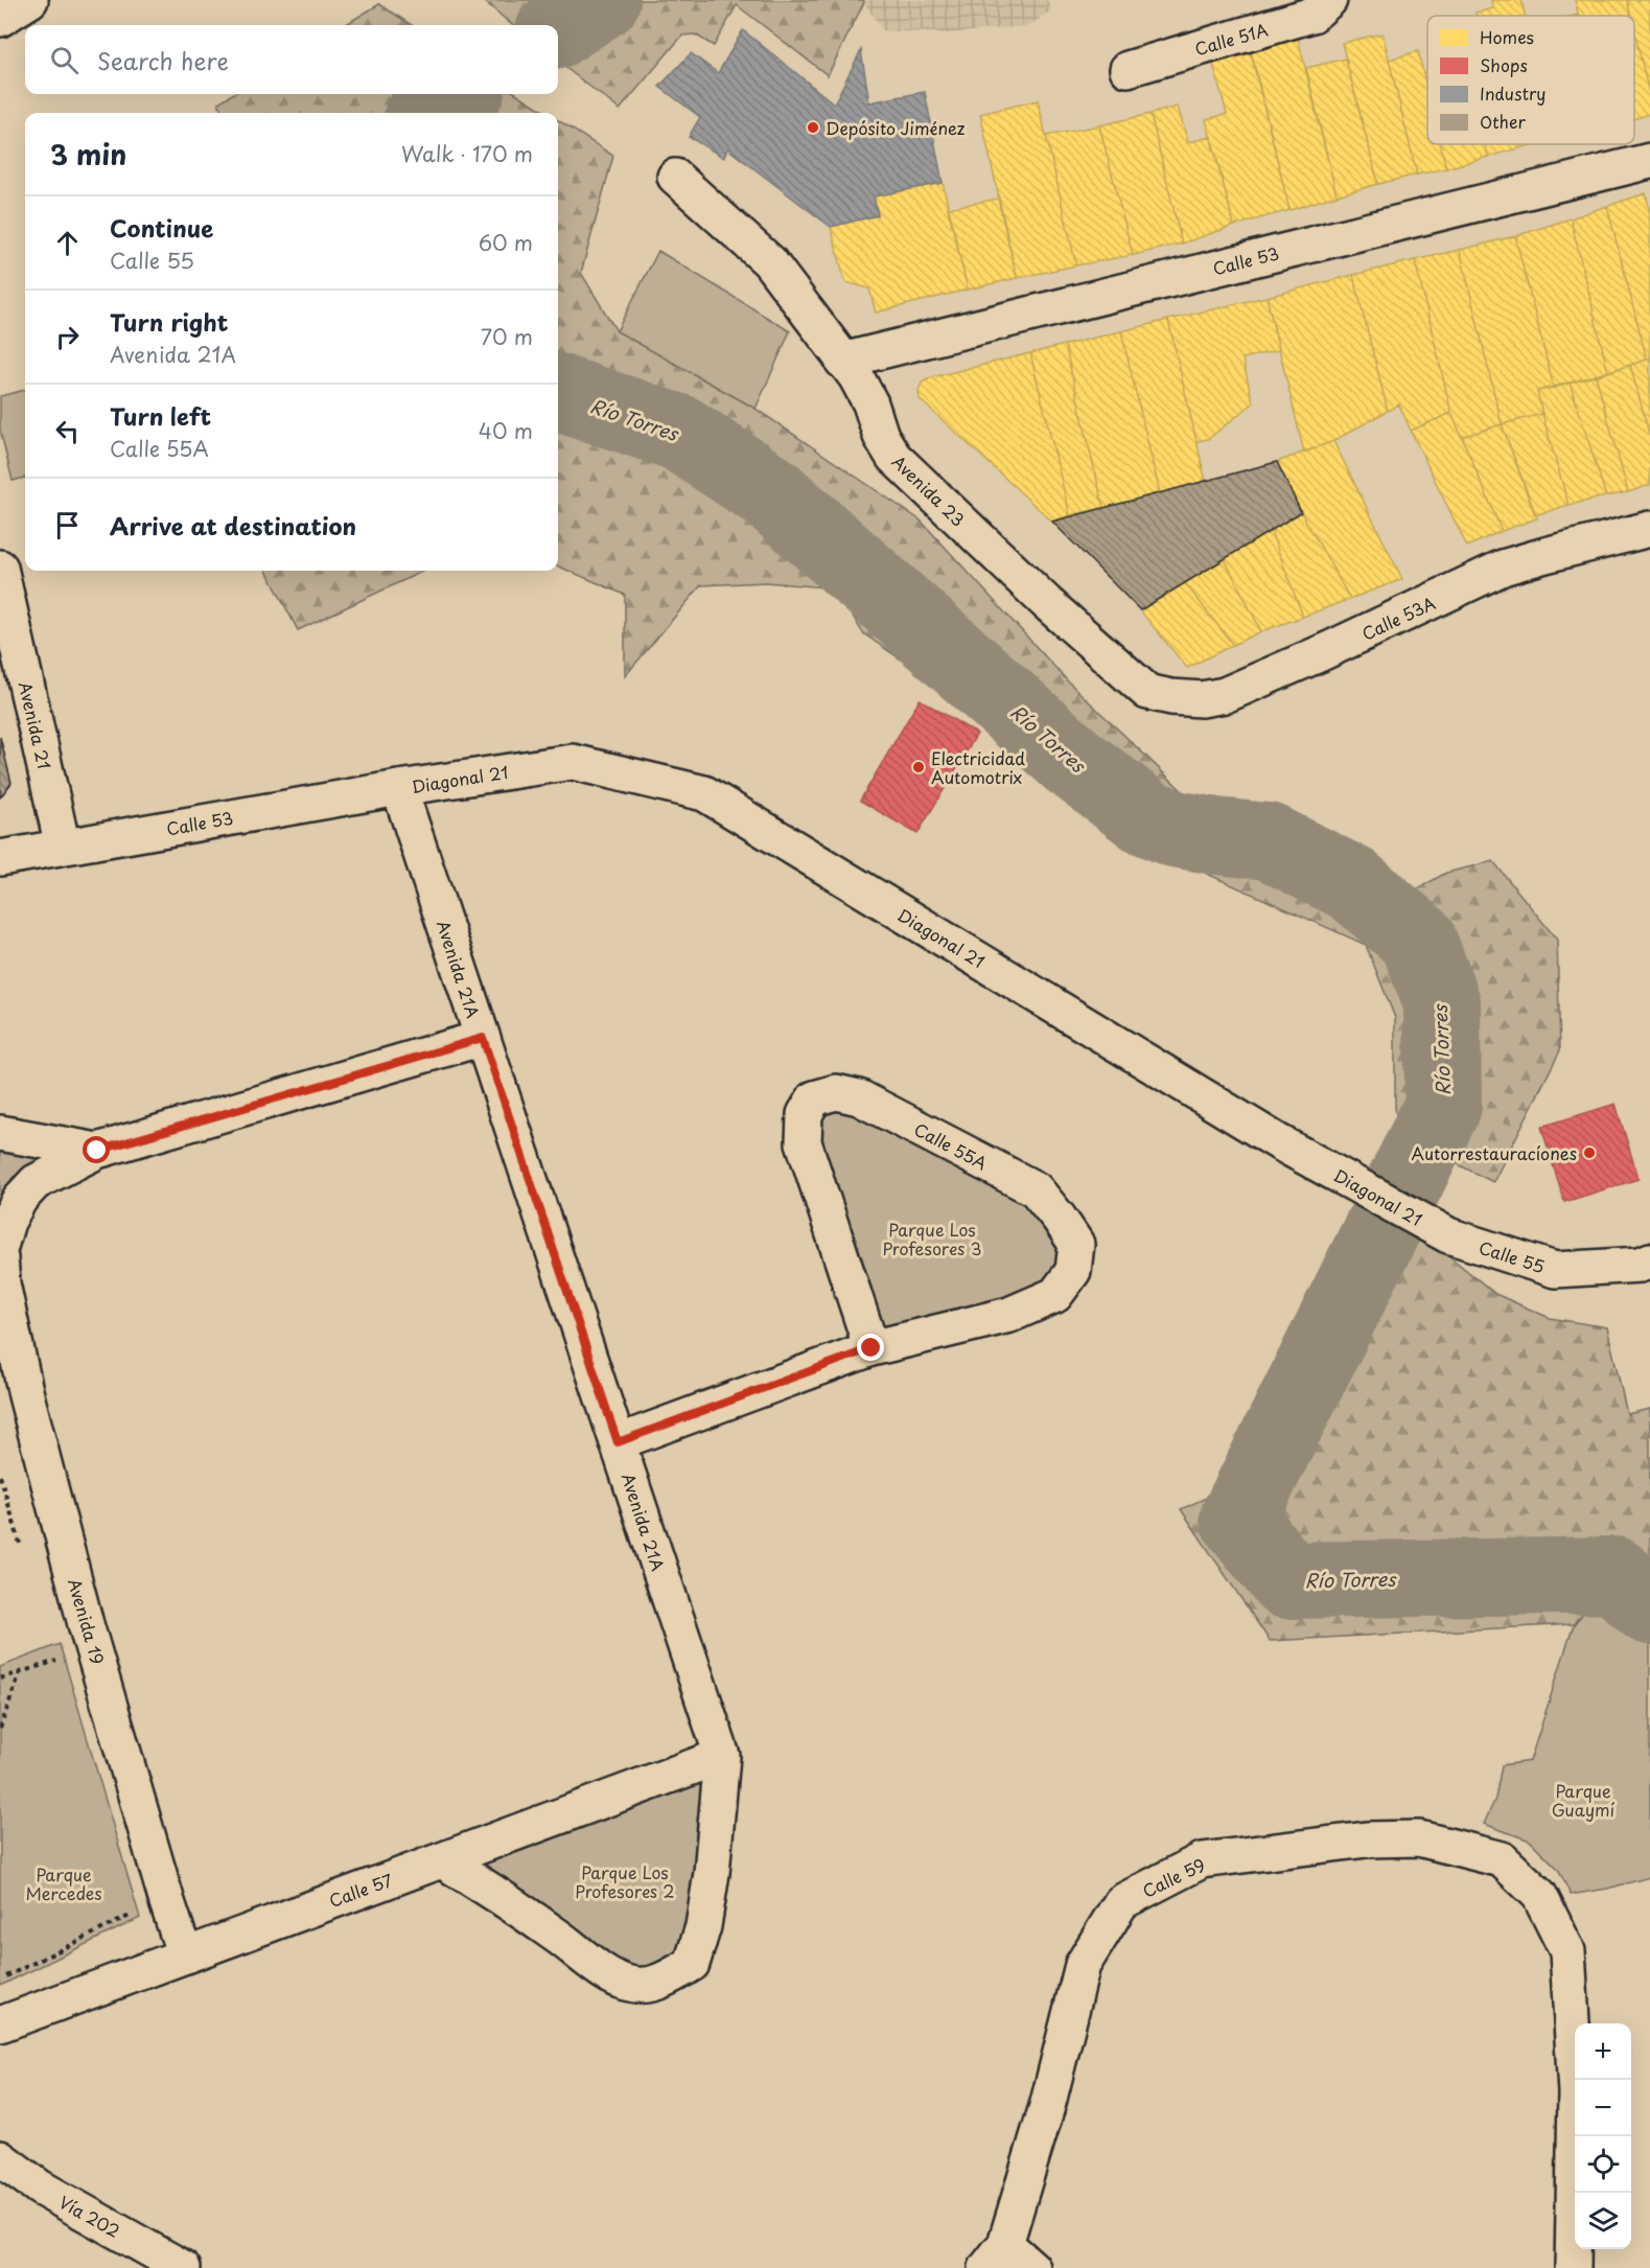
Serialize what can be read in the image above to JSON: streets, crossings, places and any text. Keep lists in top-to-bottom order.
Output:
{
  "streets": {
    "street": [
      "Calle 51A",
      "Calle 53",
      "Avenida 23",
      "Calle 53A",
      "Avenida 21",
      "Diagonal 21",
      "Avenida 21A",
      "Calle 55A",
      "Calle 55",
      "Avenida 19",
      "Calle 59",
      "Calle 57",
      "Vía 202"
    ]
  },
  "crossings": [
    ["Calle 53", "Avenida 23"],
    ["Calle 53", "Avenida 21"],
    ["Calle 53", "Diagonal 21"],
    ["Calle 53", "Avenida 21A"],
    ["Avenida 23", "Calle 53A"],
    ["Diagonal 21", "Avenida 21A"],
    ["Diagonal 21", "Calle 55"],
    ["Avenida 21A", "Calle 55A"],
    ["Avenida 21A", "Calle 57"],
    ["Avenida 19", "Calle 57"]
  ],
  "water": ["Río Torres"],
  "parks": [
    "Parque Los Profesores 3",
    "Parque Guaymí",
    "Parque Los Profesores 2",
    "Parque Mercedes"
  ],
  "places": ["Depósito Jiménez", "Electricidad Automotrix", "Autorrestauracíones"],
  "legend": [
    "Homes",
    "Shops",
    "Industry",
    "Other"
  ],
  "page": {
    "search": "Search here",
    "heading": ["3 min", "Walk · 170 m"],
    "list": [
      ["Continue", "Calle 55", "60 m"],
      ["Turn right", "Avenida 21A", "70 m"],
      ["Turn left", "Calle 55A", "40 m"],
      "Arrive at destination"
    ],
    "map_buttons": ["+", "−"]
  }
}
